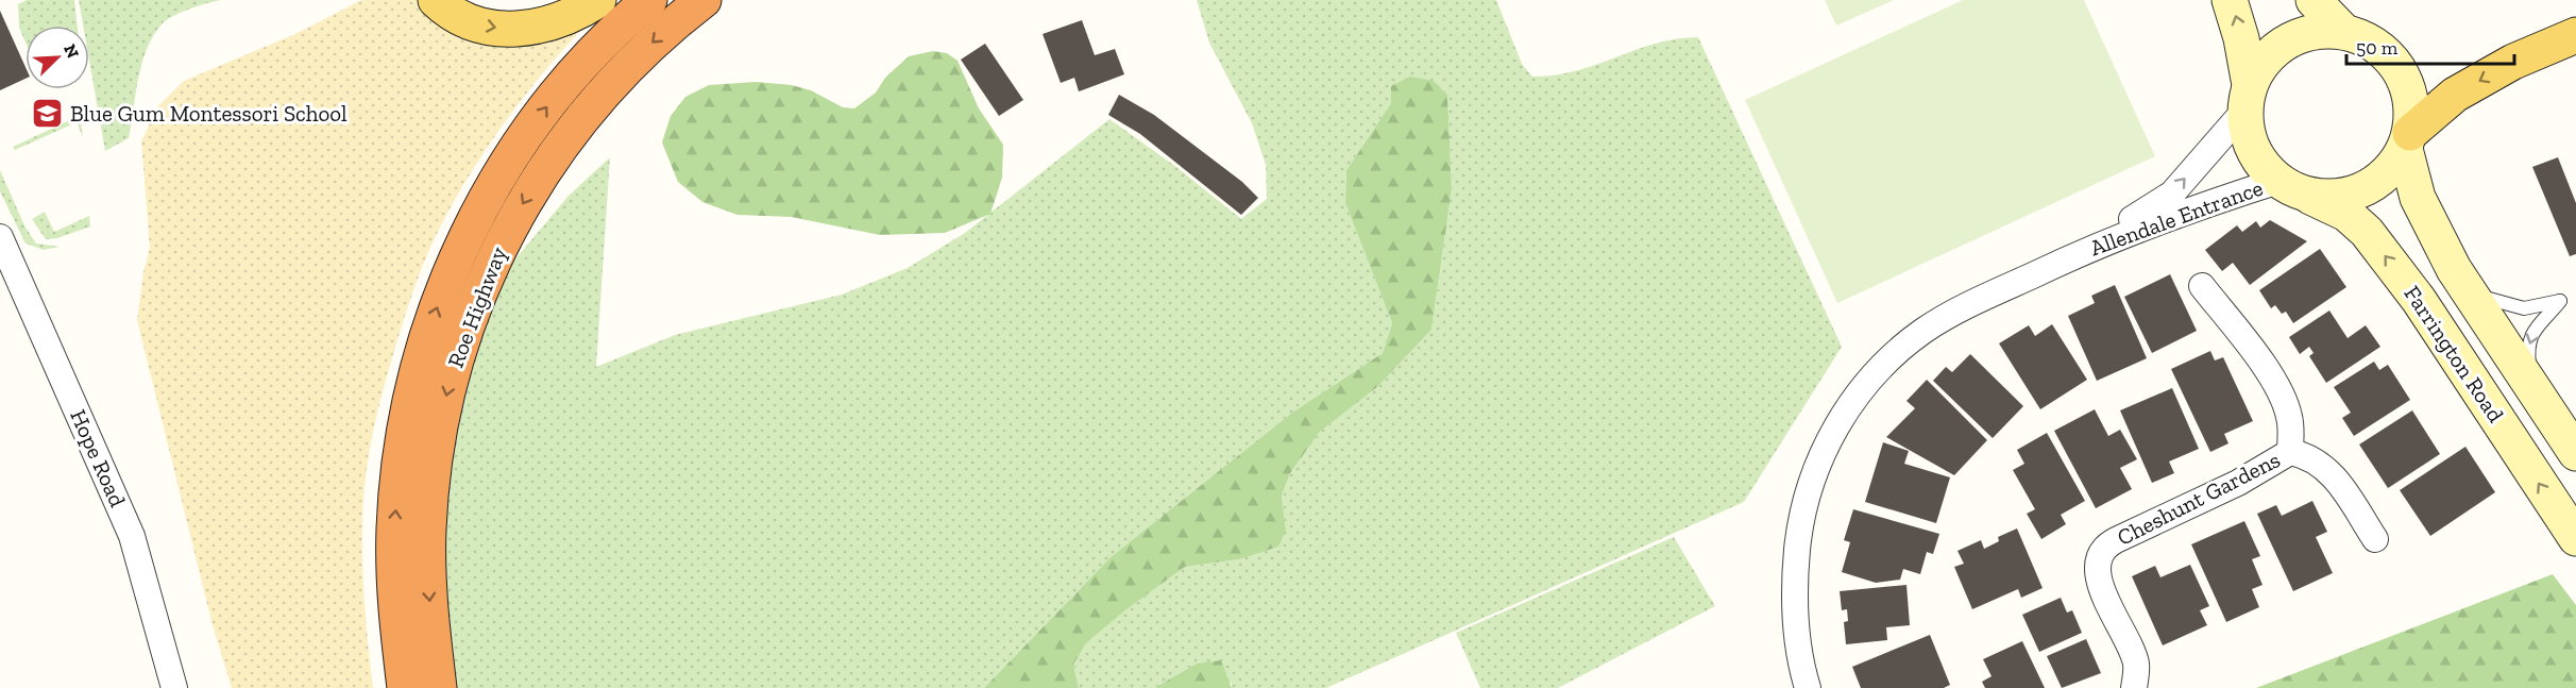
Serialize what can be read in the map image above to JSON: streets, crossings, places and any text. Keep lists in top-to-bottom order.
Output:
{
  "streets": {
    "highway": ["Roe Highway"],
    "main road": ["Farrington Road"],
    "street": ["Allendale Entrance", "Hope Road", "Cheshunt Gardens"]
  },
  "crossings": [
    ["Allendale Entrance", "Farrington Road"]
  ],
  "places": {
    "school or university": ["Blue Gum Montessori School"]
  },
  "scale_bar": "50 m",
  "north": "top right"
}
